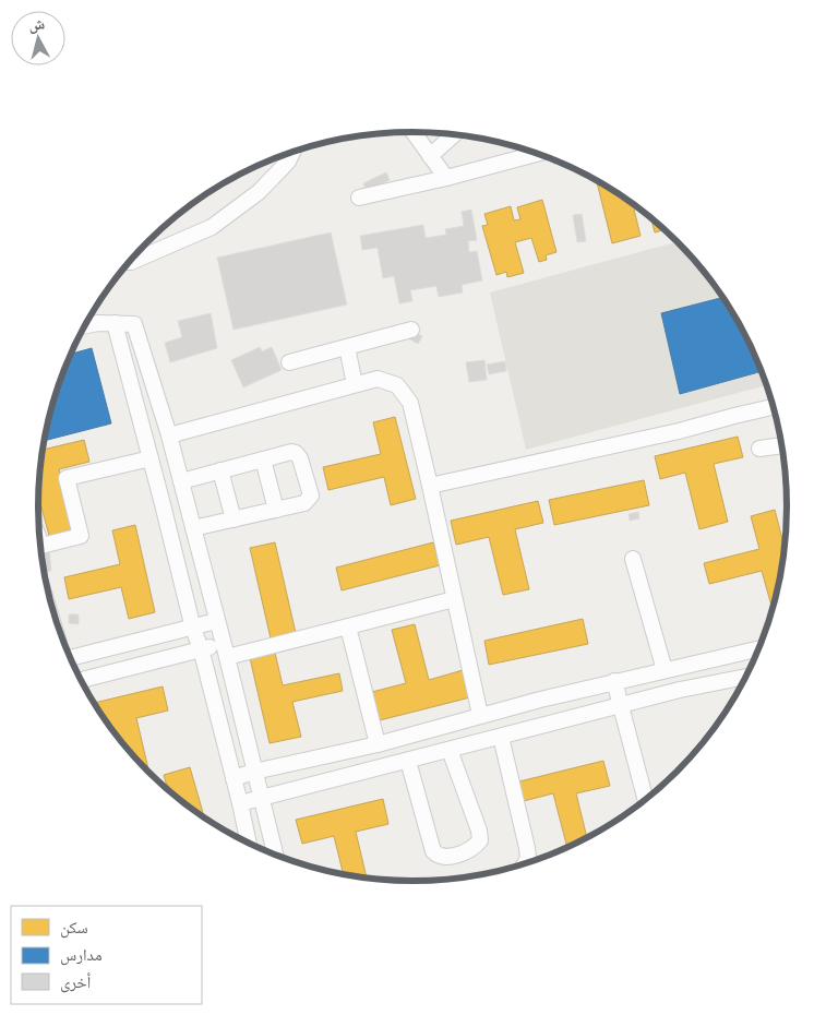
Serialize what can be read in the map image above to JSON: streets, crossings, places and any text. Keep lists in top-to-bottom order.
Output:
{
  "legend": ["سكن", "مدارس", "أخرى"],
  "north": "top"
}
